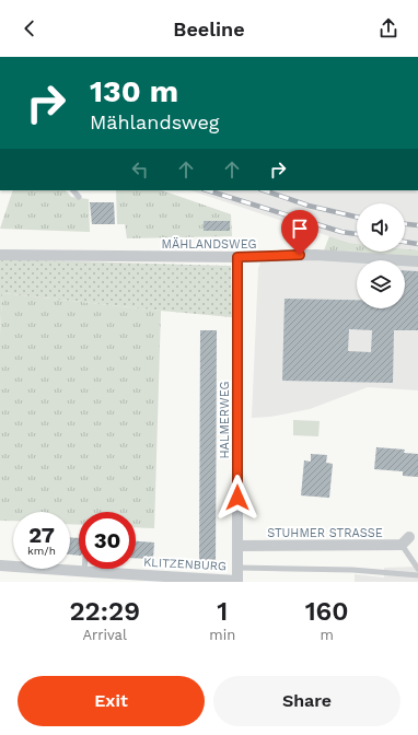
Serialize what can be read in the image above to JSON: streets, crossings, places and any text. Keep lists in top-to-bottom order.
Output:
{
  "streets": {
    "street": [
      "MÄHLANDSWEG",
      "HALMERWEG",
      "STUHMER STRASSE",
      "KLITZENBURG"
    ]
  },
  "crossings": [
    ["MÄHLANDSWEG", "HALMERWEG"],
    ["HALMERWEG", "STUHMER STRASSE"],
    ["HALMERWEG", "KLITZENBURG"]
  ],
  "page": {
    "header": "Beeline",
    "turn": ["130 m", "Mählandsweg"],
    "speed": "27 km/h",
    "limit": "30",
    "eta": [
      "22:29",
      "Arrival",
      "1",
      "min",
      "160",
      "m"
    ],
    "buttons": ["Exit", "Share"]
  }
}
